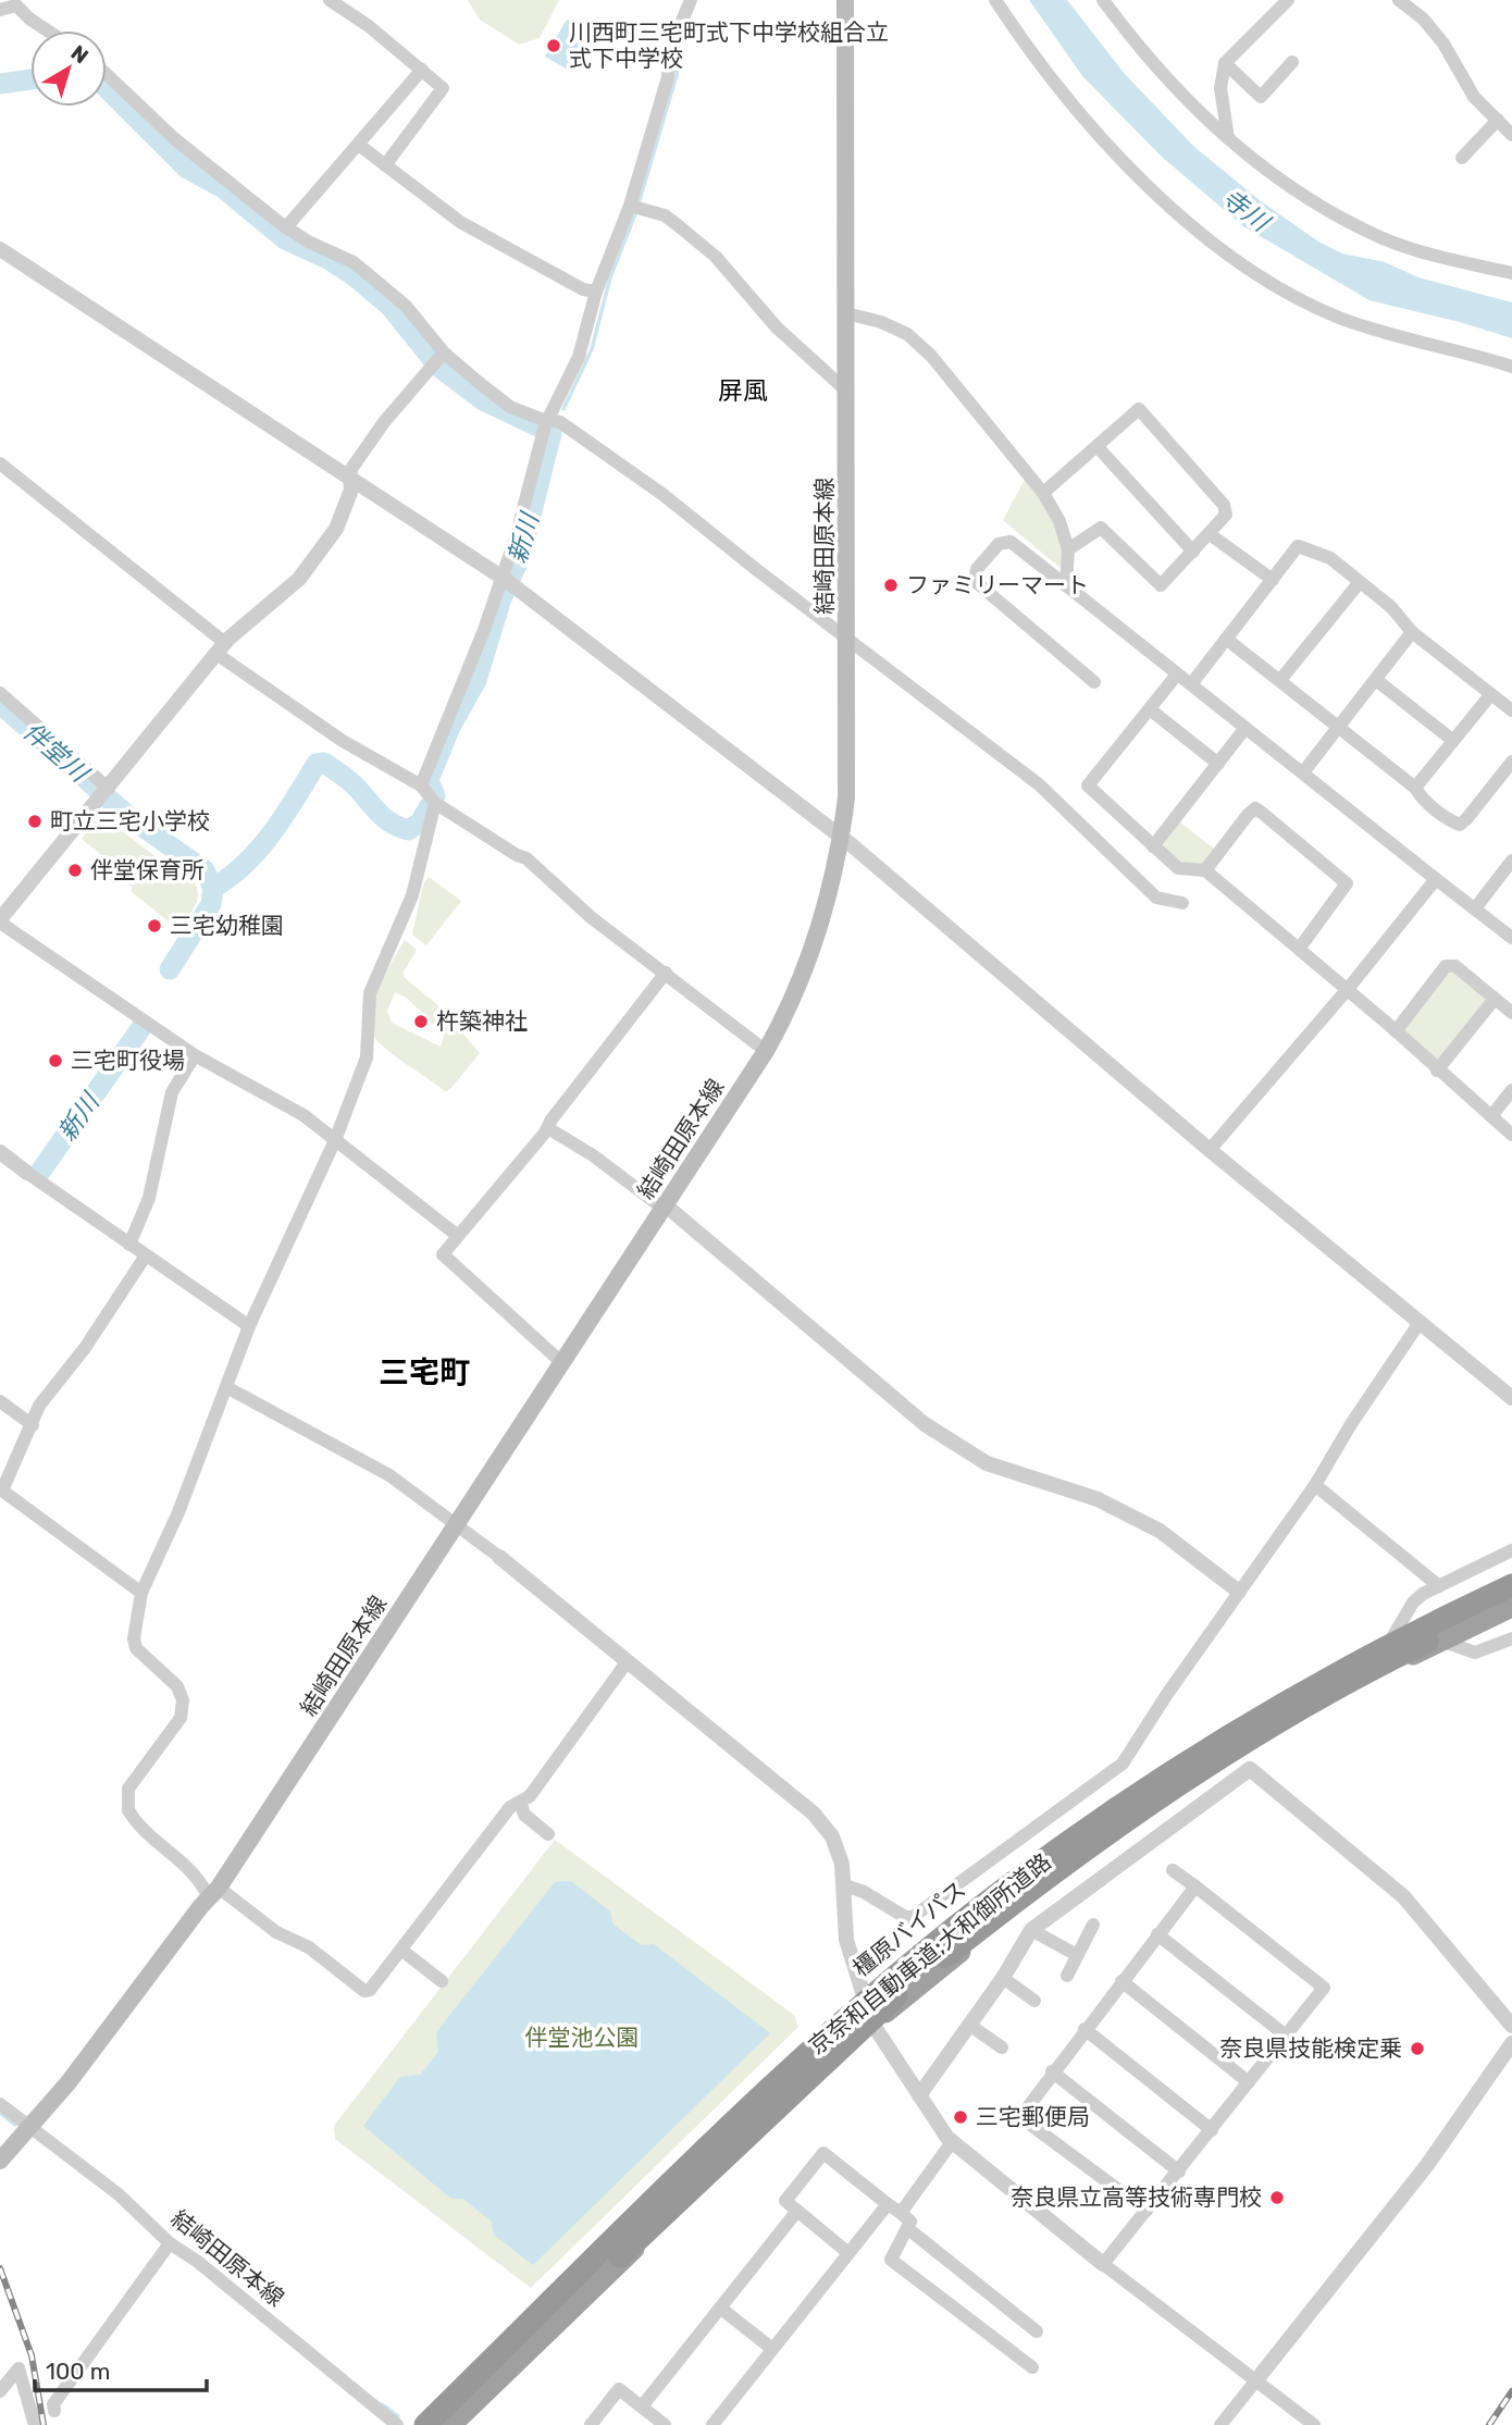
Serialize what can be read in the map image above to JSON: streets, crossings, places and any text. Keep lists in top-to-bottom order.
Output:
{
  "streets": {
    "highway": ["橿原バイパス", "京奈和自動車道;大和御所道路"],
    "main road": ["結崎田原本線"]
  },
  "districts": ["屏風", "三宅町"],
  "water": ["寺川", "新川", "伴堂川"],
  "parks": ["伴堂池公園"],
  "places": [
    "川西町三宅町式下中学校組合立 式下中学校",
    "ファミリーマート",
    "町立三宅小学校",
    "伴堂保育所",
    "三宅幼稚園",
    "杵築神社",
    "三宅町役場",
    "奈良県技能検定乗",
    "三宅郵便局",
    "奈良県立高等技術専門校"
  ],
  "scale_bar": "100 m",
  "north": "top right"
}
